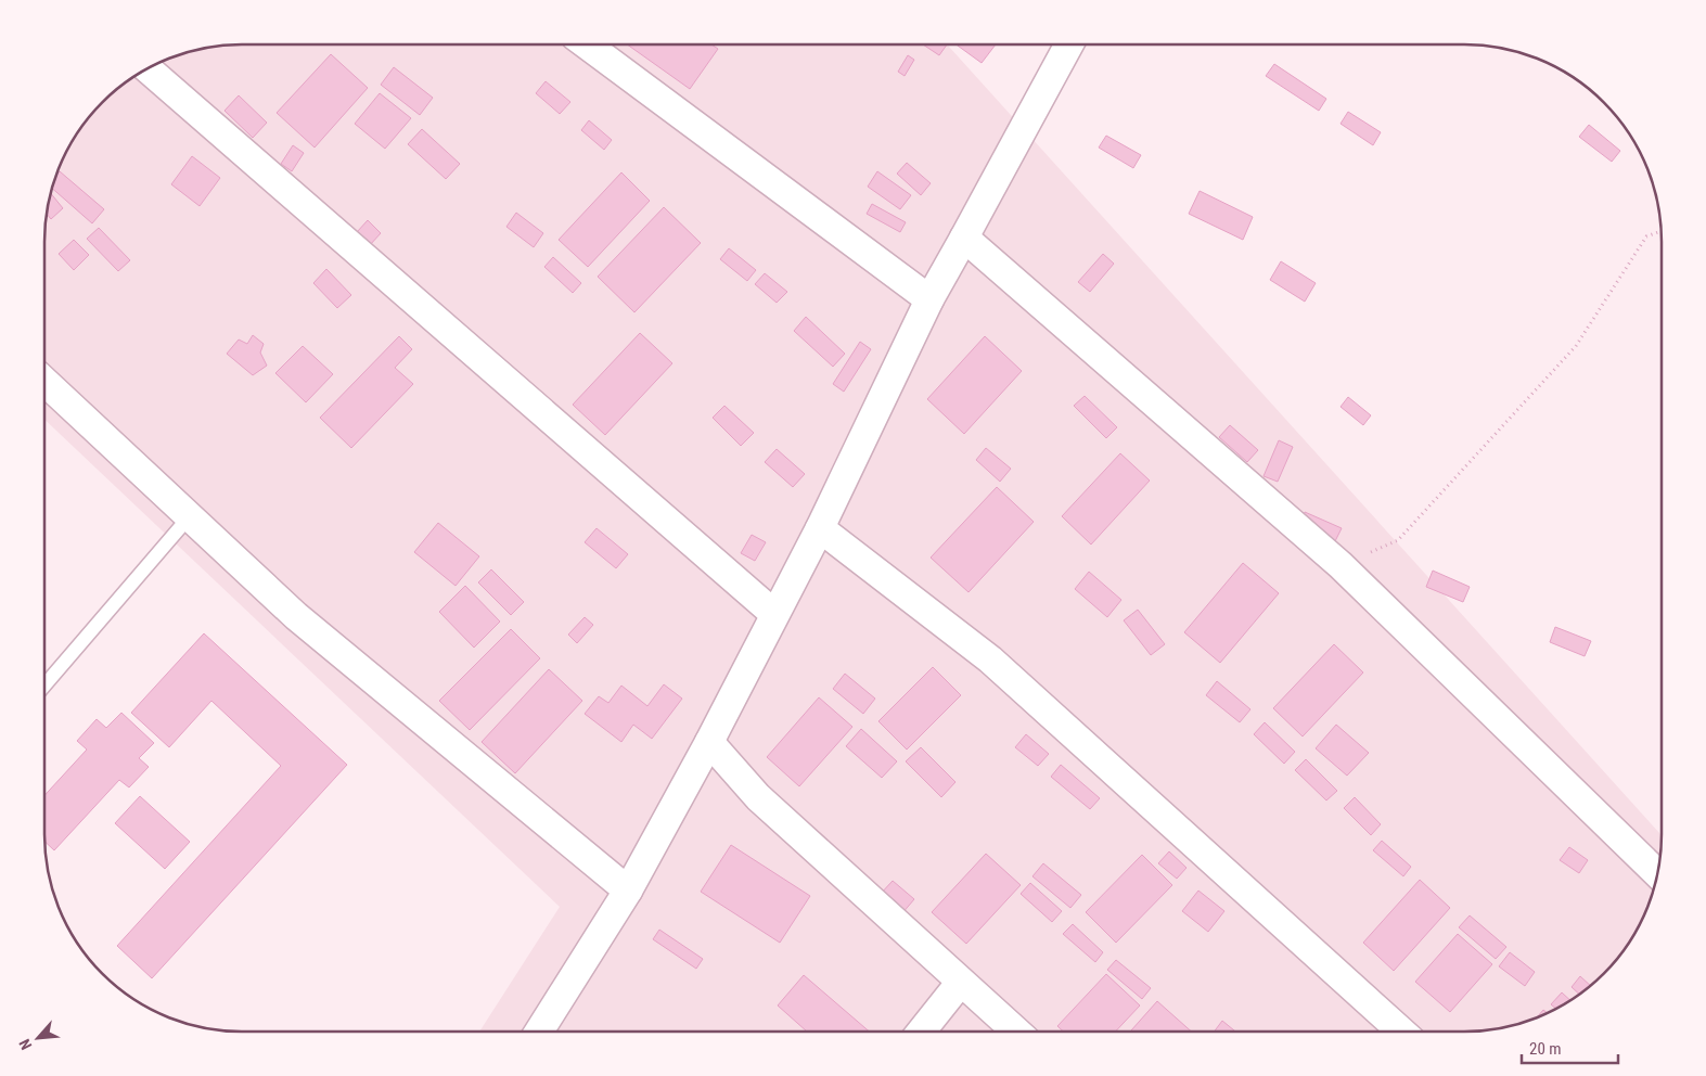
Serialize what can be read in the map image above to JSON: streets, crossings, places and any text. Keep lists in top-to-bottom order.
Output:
{
  "scale_bar": "20 m",
  "north": "bottom left"
}
